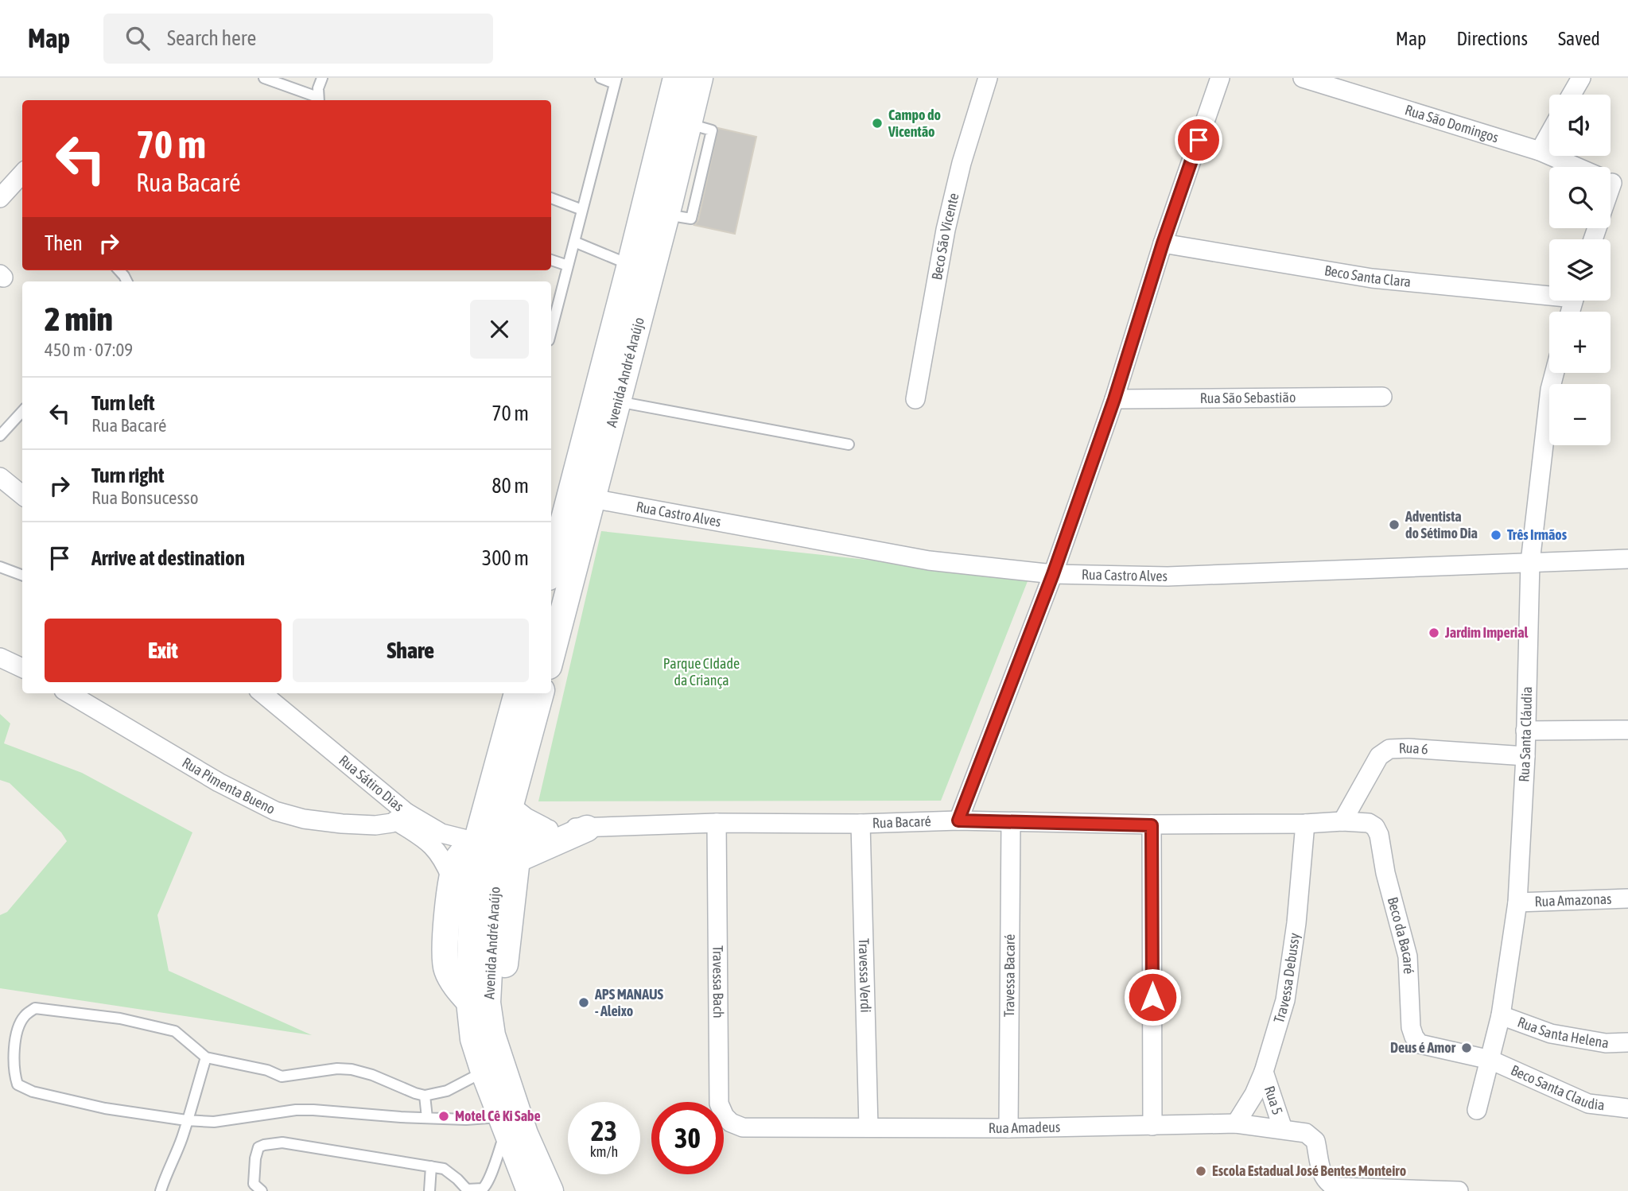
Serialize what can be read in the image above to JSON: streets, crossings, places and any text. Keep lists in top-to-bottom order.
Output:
{
  "streets": {
    "main road": ["Avenida André Araújo"],
    "street": [
      "Rua São Domingos",
      "Beco São Vicente",
      "Beco Santa Clara",
      "Rua São Sebastião",
      "Rua Castro Alves",
      "Rua Santa Cláudia",
      "Rua 6",
      "Rua Sátiro Dias",
      "Rua Pimenta Bueno",
      "Rua Bacaré",
      "Rua Amazonas",
      "Beco da Bacaré",
      "Travessa Verdi",
      "Travessa Bacaré",
      "Travessa Debussy",
      "Travessa Bach",
      "Rua Santa Helena",
      "Beco Santa Claudia",
      "Rua 5",
      "Rua Amadeus"
    ]
  },
  "crossings": [
    ["Avenida André Araújo", "Rua Castro Alves"],
    ["Avenida André Araújo", "Rua Sátiro Dias"],
    ["Avenida André Araújo", "Rua Bacaré"],
    ["Rua Castro Alves", "Rua Santa Cláudia"],
    ["Rua Santa Cláudia", "Rua 6"],
    ["Rua Santa Cláudia", "Rua Amazonas"],
    ["Rua Santa Cláudia", "Beco da Bacaré"],
    ["Rua Santa Cláudia", "Rua Santa Helena"],
    ["Rua Santa Cláudia", "Beco Santa Claudia"],
    ["Rua 6", "Beco da Bacaré"],
    ["Rua Sátiro Dias", "Rua Pimenta Bueno"],
    ["Rua Sátiro Dias", "Rua Bacaré"],
    ["Rua Bacaré", "Beco da Bacaré"],
    ["Rua Bacaré", "Travessa Verdi"],
    ["Rua Bacaré", "Travessa Bacaré"],
    ["Rua Bacaré", "Travessa Debussy"],
    ["Rua Bacaré", "Travessa Bach"],
    ["Beco da Bacaré", "Travessa Debussy"],
    ["Beco da Bacaré", "Beco Santa Claudia"],
    ["Travessa Verdi", "Rua Amadeus"],
    ["Travessa Bacaré", "Rua Amadeus"],
    ["Travessa Debussy", "Rua 5"],
    ["Travessa Debussy", "Rua Amadeus"],
    ["Travessa Bach", "Rua Amadeus"],
    ["Rua 5", "Rua Amadeus"]
  ],
  "parks": ["Parque CIdade da Criança"],
  "places": [
    "Campo do Vicentão",
    "Adventista do Sétimo Dia",
    "Três Irmãos",
    "Jardim Imperial",
    "APS MANAUS - Aleixo",
    "Deus é Amor",
    "Motel Cê Ki Sabe",
    "Escola Estadual José Bentes Monteiro"
  ],
  "page": {
    "header": "Map",
    "search": "Search here",
    "nav": ["Map", "Directions", "Saved"],
    "map_buttons": ["+", "−"],
    "turn": ["70 m", "Rua Bacaré"],
    "then": "Then",
    "heading": ["2 min", "450 m · 07:09"],
    "list": [
      {
        "name": "Turn left",
        "note": "Rua Bacaré",
        "value": "70 m"
      },
      {
        "name": "Turn right",
        "note": "Rua Bonsucesso",
        "value": "80 m"
      },
      {
        "name": "Arrive at destination",
        "value": "300 m"
      }
    ],
    "buttons": ["Exit", "Share"],
    "speed": "23 km/h",
    "limit": "30"
  }
}
